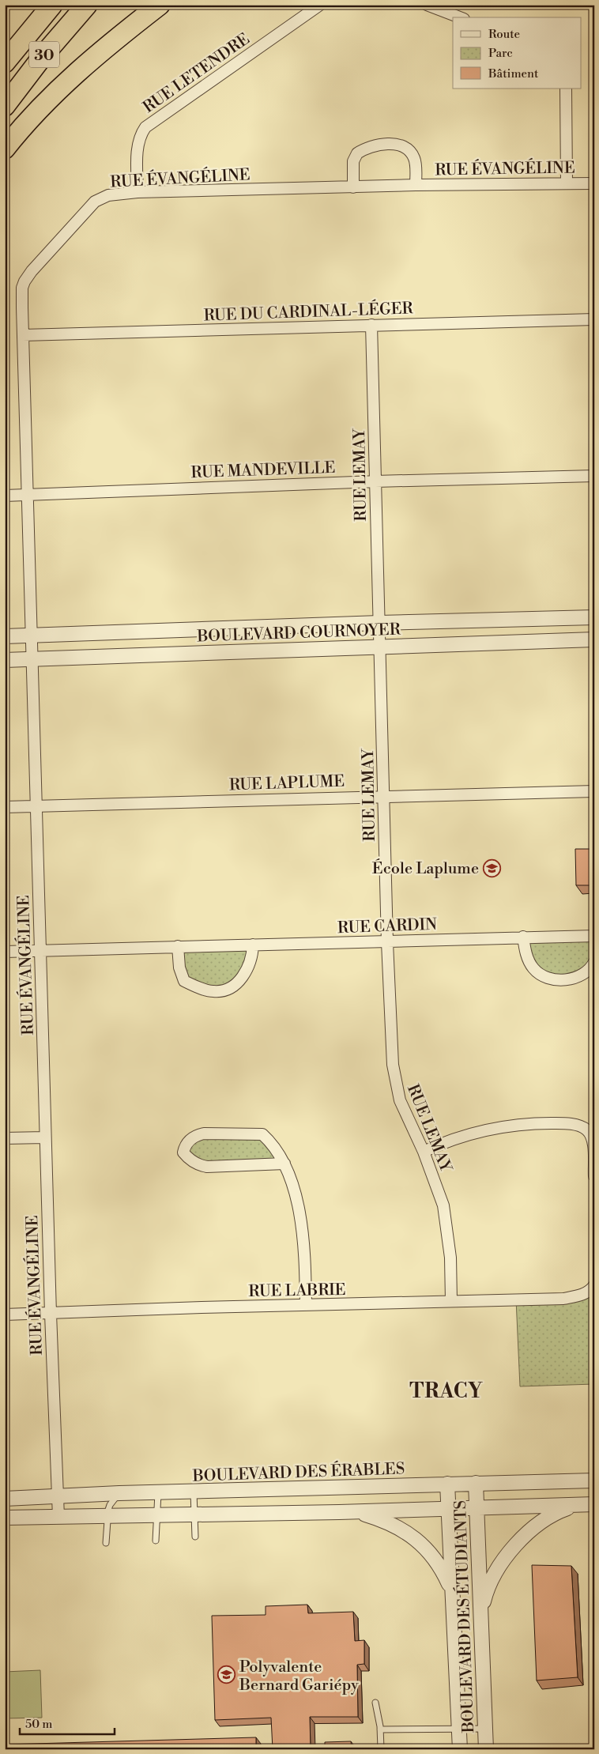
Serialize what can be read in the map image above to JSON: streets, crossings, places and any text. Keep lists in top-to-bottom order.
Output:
{
  "streets": {
    "highway": ["30"],
    "street": [
      "RUE LETENDRE",
      "RUE ÉVANGÉLINE",
      "RUE DU CARDINAL-LÉGER",
      "RUE MANDEVILLE",
      "RUE LEMAY",
      "BOULEVARD COURNOYER",
      "RUE LAPLUME",
      "RUE CARDIN",
      "RUE LABRIE",
      "BOULEVARD DES ÉRABLES",
      "BOULEVARD DES ÉTUDIANTS"
    ]
  },
  "crossings": [
    ["RUE LETENDRE", "RUE ÉVANGÉLINE"],
    ["RUE ÉVANGÉLINE", "RUE DU CARDINAL-LÉGER"],
    ["RUE ÉVANGÉLINE", "RUE MANDEVILLE"],
    ["RUE ÉVANGÉLINE", "BOULEVARD COURNOYER"],
    ["RUE ÉVANGÉLINE", "RUE LAPLUME"],
    ["RUE ÉVANGÉLINE", "RUE CARDIN"],
    ["RUE ÉVANGÉLINE", "RUE LABRIE"],
    ["RUE ÉVANGÉLINE", "BOULEVARD DES ÉRABLES"],
    ["RUE DU CARDINAL-LÉGER", "RUE LEMAY"],
    ["RUE MANDEVILLE", "RUE LEMAY"],
    ["RUE LEMAY", "BOULEVARD COURNOYER"],
    ["RUE LEMAY", "RUE LAPLUME"],
    ["RUE LEMAY", "RUE CARDIN"],
    ["RUE LEMAY", "RUE LABRIE"],
    ["BOULEVARD DES ÉRABLES", "BOULEVARD DES ÉTUDIANTS"]
  ],
  "districts": ["TRACY"],
  "places": {
    "school or university": ["École Laplume", "Polyvalente Bernard Gariépy"]
  },
  "legend": ["Route", "Parc", "Bâtiment"],
  "scale_bar": "50 m"
}
